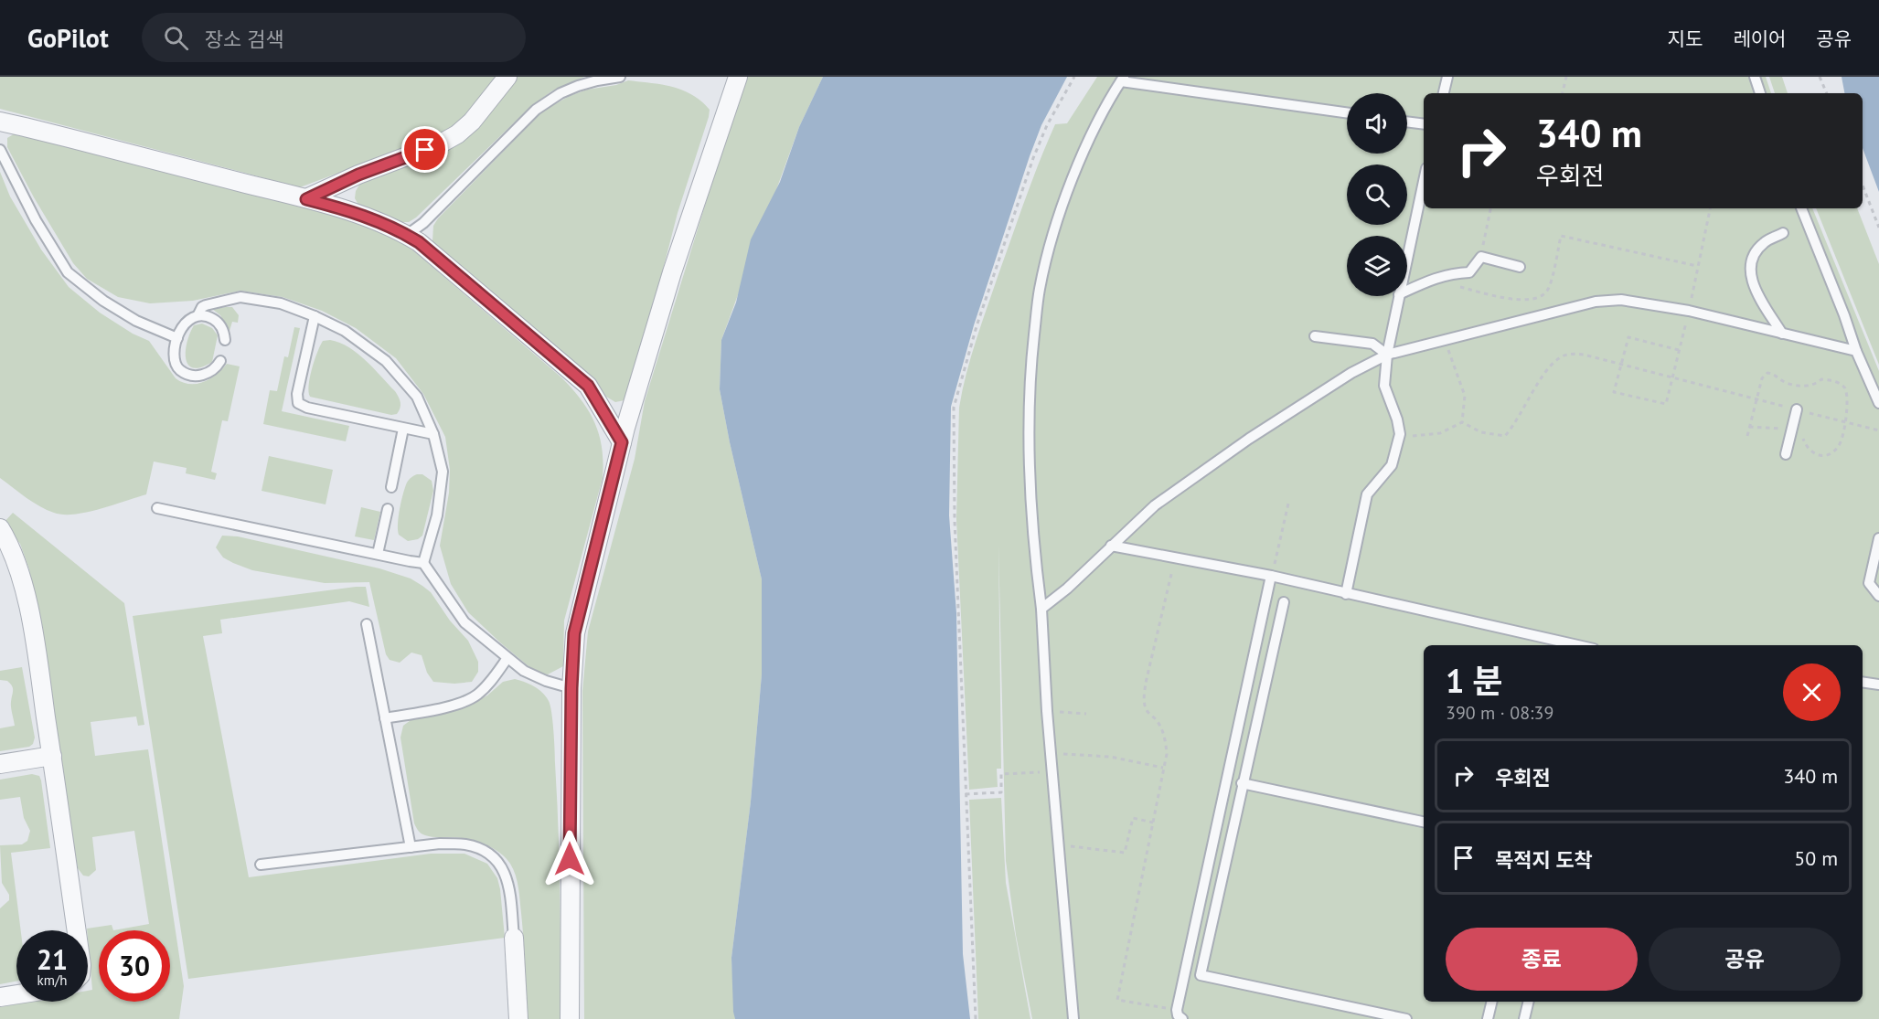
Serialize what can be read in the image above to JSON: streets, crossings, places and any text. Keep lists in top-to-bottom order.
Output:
{
  "page": {
    "header": "GoPilot",
    "search": "장소 검색",
    "nav": ["지도", "레이어", "공유"],
    "turn": ["340 m", "우회전"],
    "heading": ["1 분", "390 m · 08:39"],
    "list": [
      {
        "name": "우회전",
        "value": "340 m"
      },
      {
        "name": "목적지 도착",
        "value": "50 m"
      }
    ],
    "buttons": ["종료", "공유"],
    "speed": "21 km/h",
    "limit": "30"
  }
}
